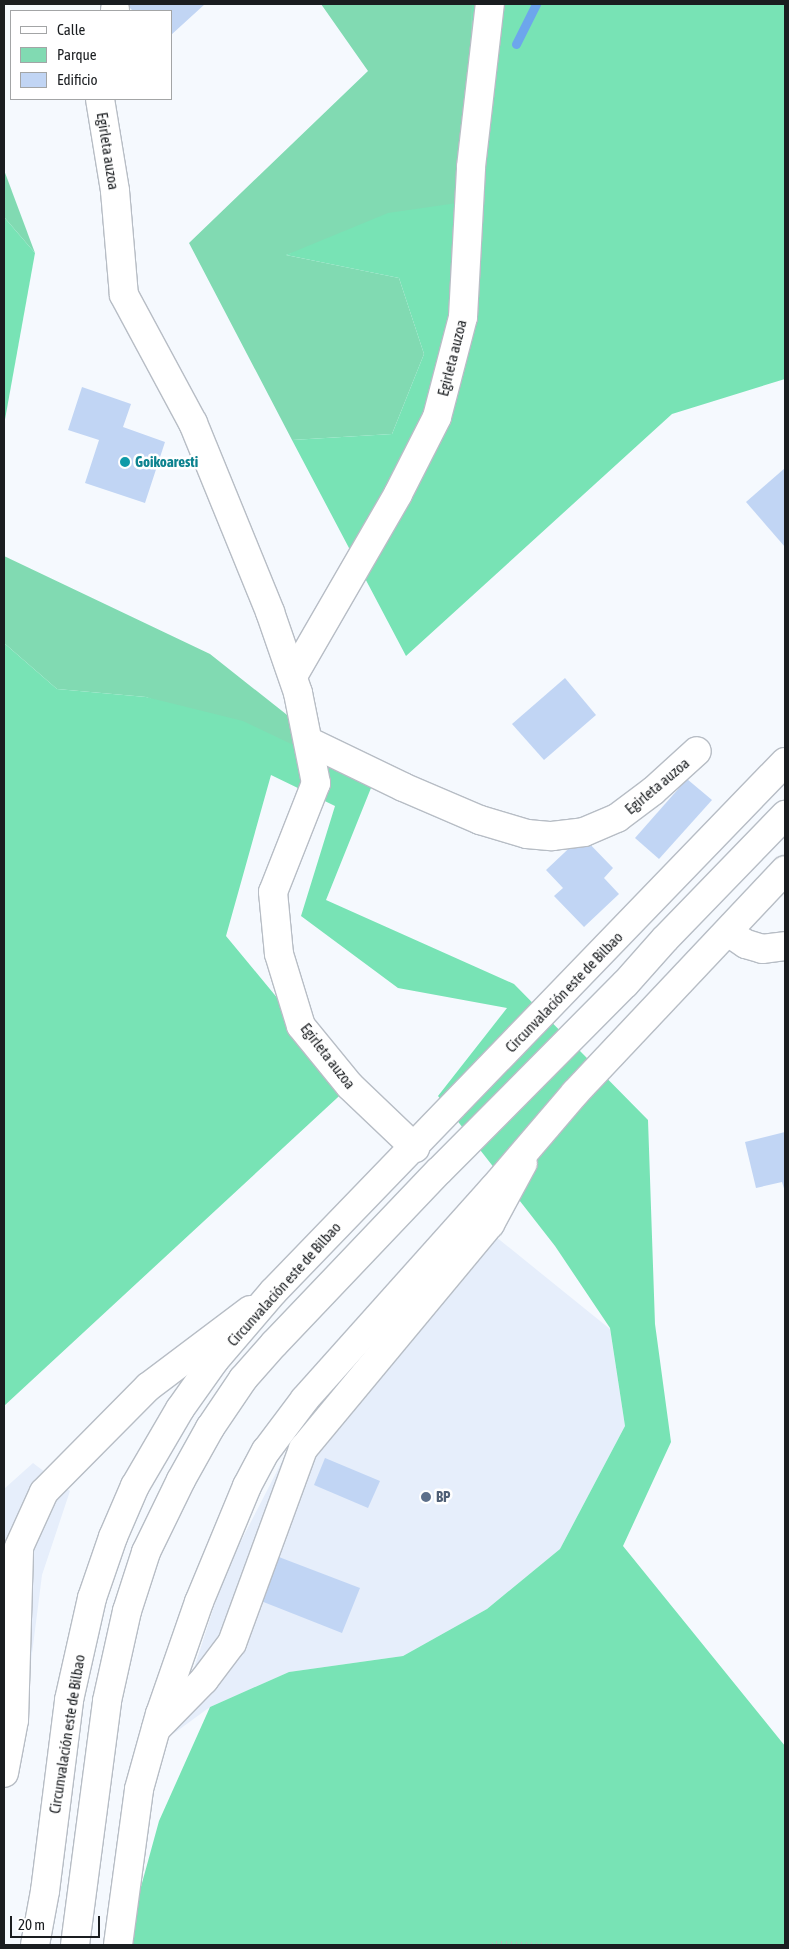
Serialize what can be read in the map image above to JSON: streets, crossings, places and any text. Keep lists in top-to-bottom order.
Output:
{
  "streets": {
    "main road": ["Egirleta auzoa", "Circunvalación este de Bilbao"]
  },
  "crossings": [
    ["Egirleta auzoa", "Circunvalación este de Bilbao"]
  ],
  "places": ["Goikoaresti", "BP"],
  "legend": ["Calle", "Parque", "Edificio"],
  "scale_bar": "20 m"
}
